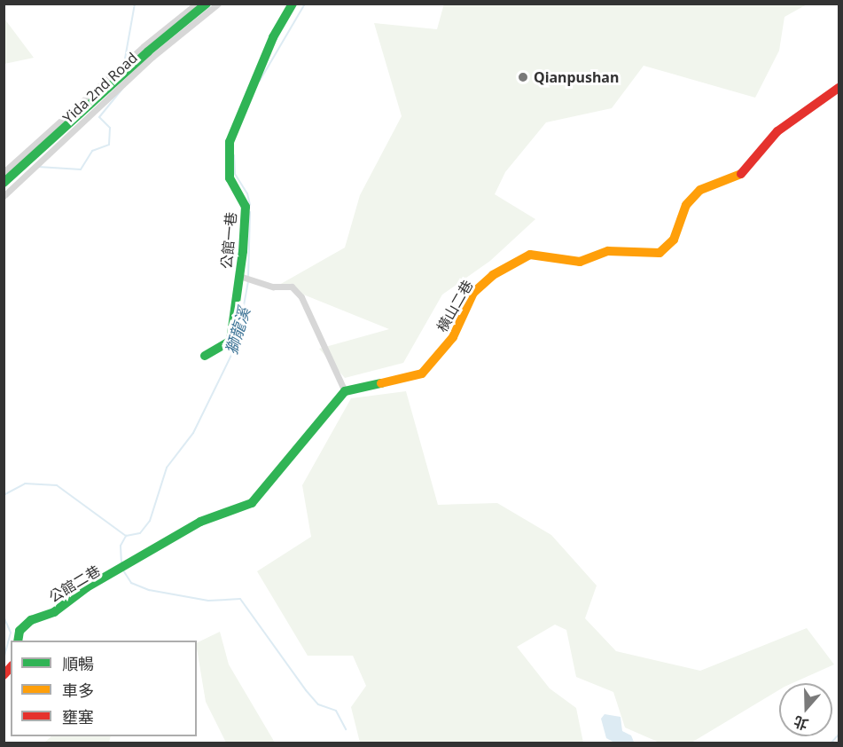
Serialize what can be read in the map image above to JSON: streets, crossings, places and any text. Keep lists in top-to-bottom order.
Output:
{
  "streets": {
    "street": [
      "Yida 2nd Road",
      "公館一巷",
      "橫山二巷",
      "公館二巷"
    ]
  },
  "crossings": [
    ["公館一巷", "橫山二巷"],
    ["公館一巷", "公館二巷"],
    ["橫山二巷", "公館二巷"]
  ],
  "water": ["獅龍溪"],
  "places": ["Qianpushan"],
  "legend": ["順暢", "車多", "壅塞"],
  "north": "bottom"
}
